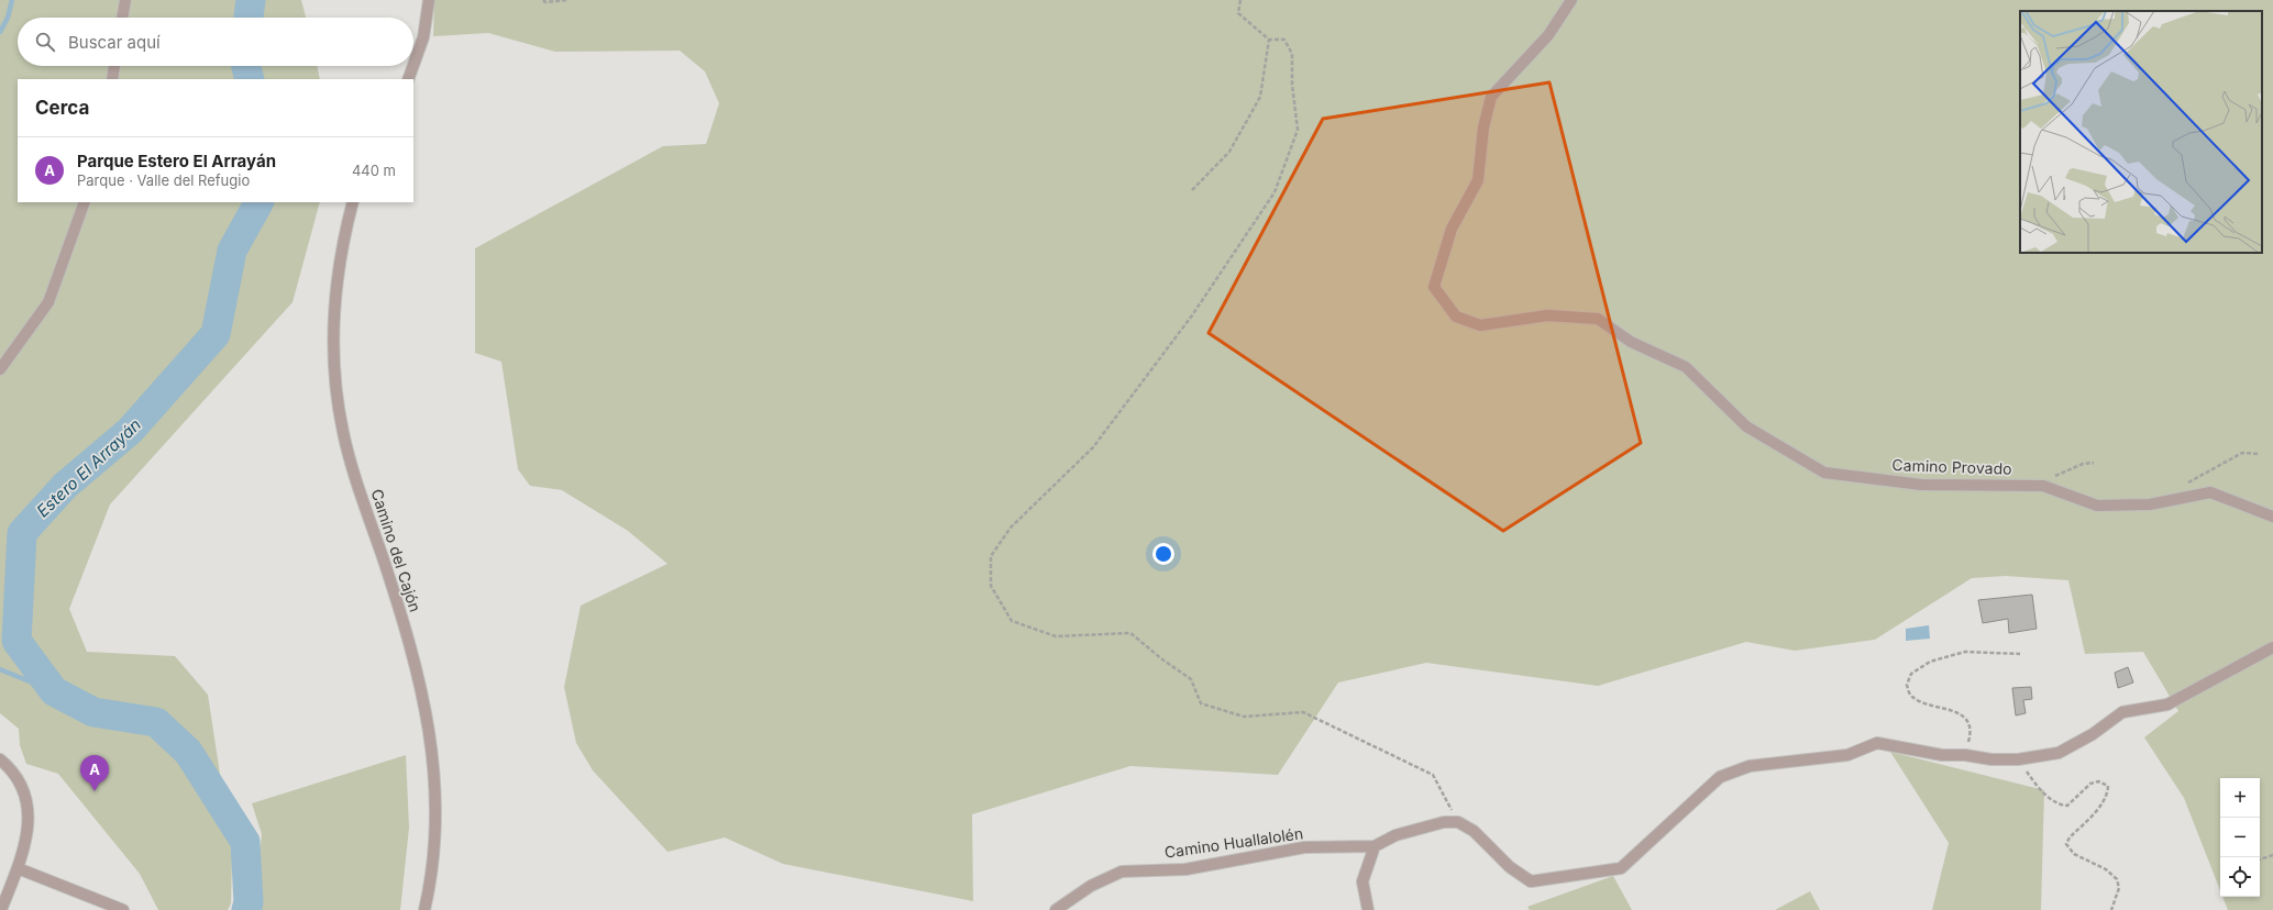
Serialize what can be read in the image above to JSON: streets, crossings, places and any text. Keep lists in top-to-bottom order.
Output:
{
  "streets": {
    "street": ["Camino Provado", "Camino del Cajón", "Camino Huallalolén"]
  },
  "water": ["Estero El Arrayán"],
  "page": {
    "search": "Buscar aquí",
    "heading": "Cerca",
    "list": [
      {
        "mark": "A",
        "name": "Parque Estero El Arrayán",
        "note": "Parque · Valle del Refugio",
        "value": "440 m"
      }
    ],
    "pins": "A",
    "map_buttons": ["+", "−"]
  }
}
